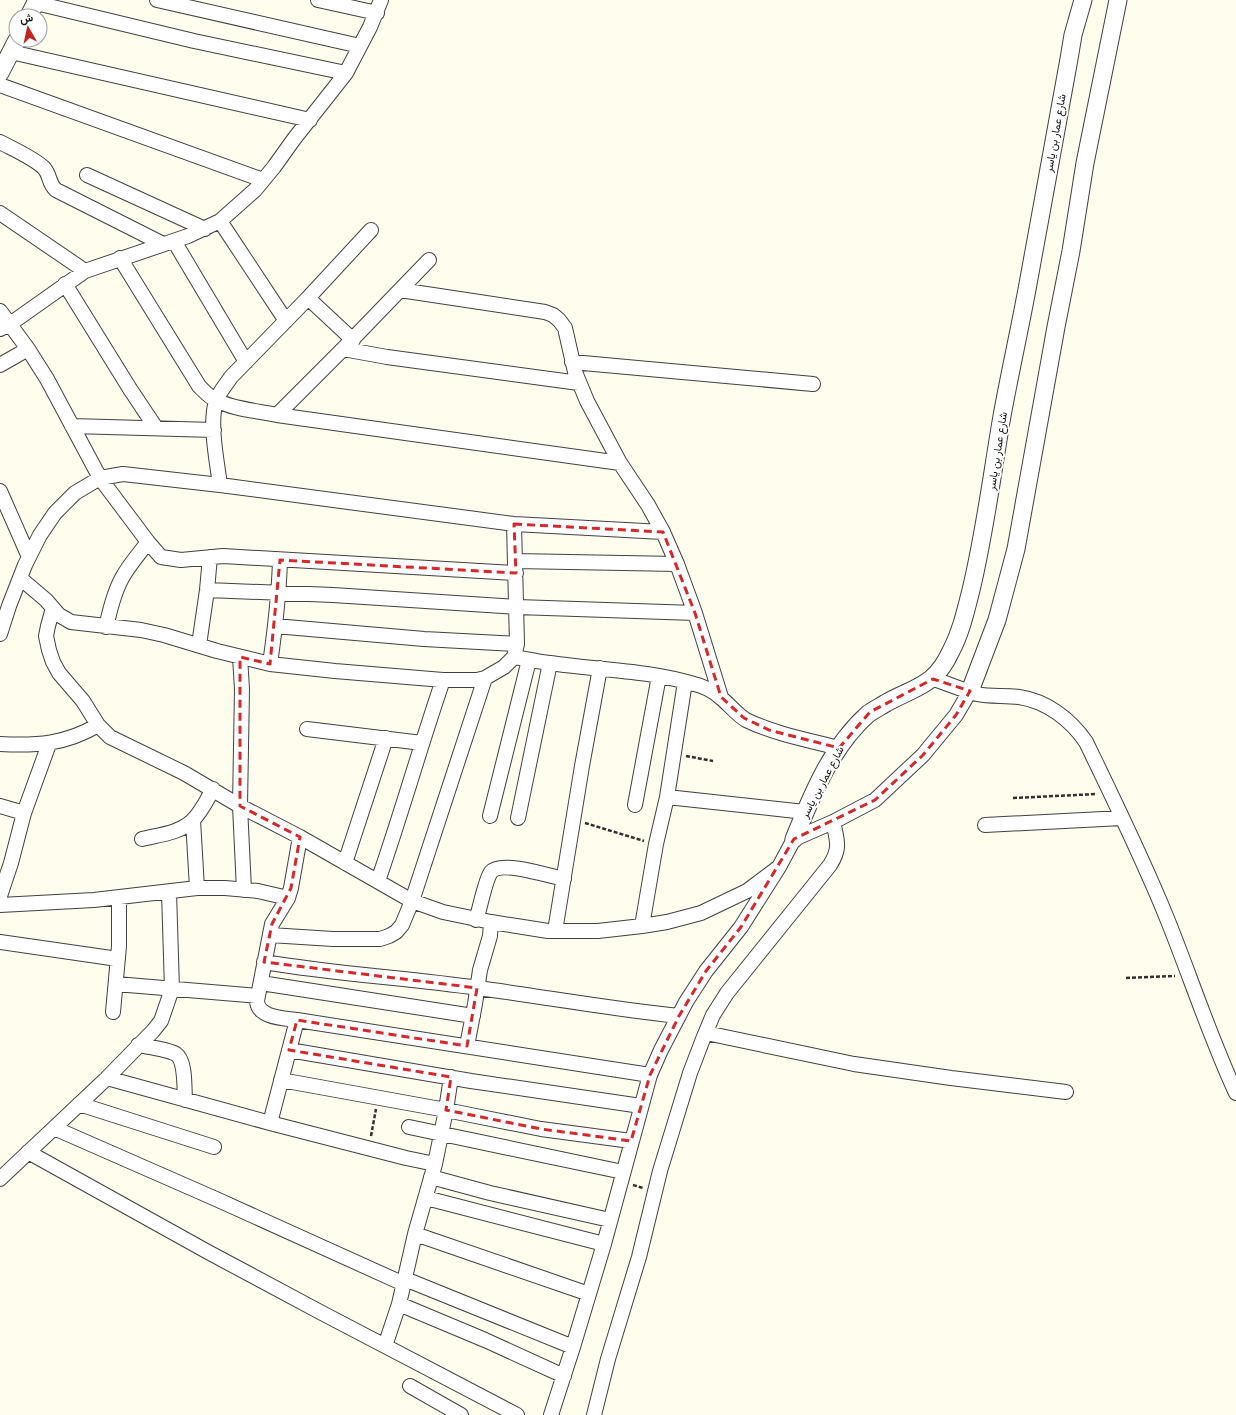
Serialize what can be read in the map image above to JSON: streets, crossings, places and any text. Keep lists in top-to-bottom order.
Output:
{
  "streets": {
    "street": ["شارع عمار بن ياسر"]
  },
  "north": "top"
}
